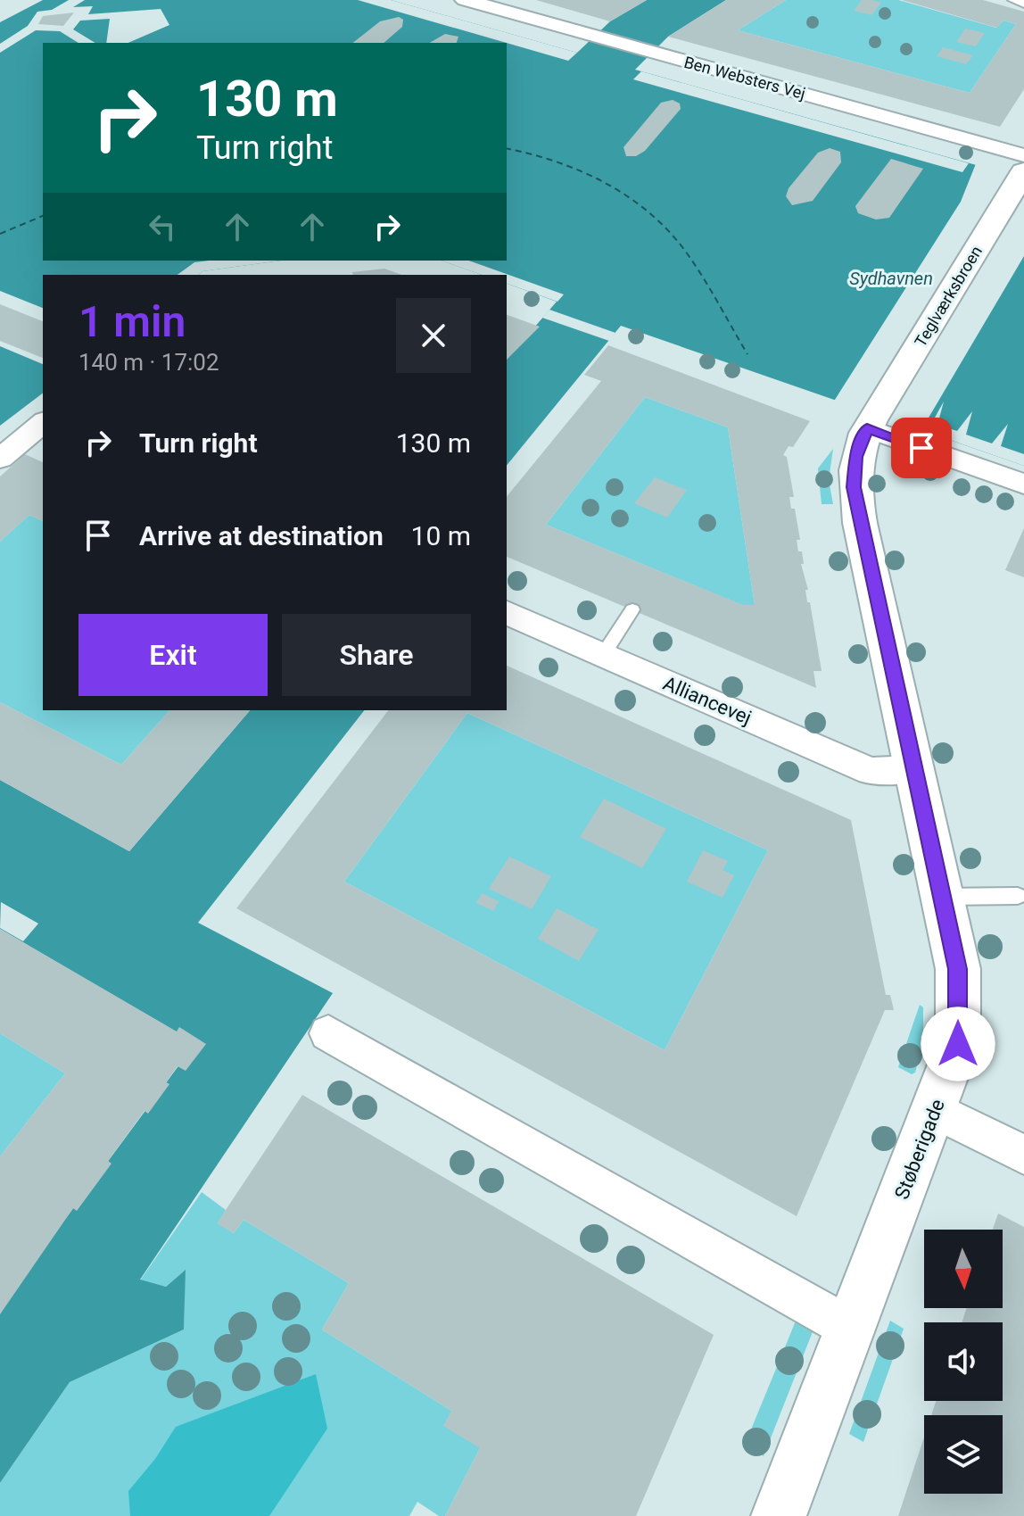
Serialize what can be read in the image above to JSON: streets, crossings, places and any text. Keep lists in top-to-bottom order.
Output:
{
  "streets": {
    "street": [
      "Ben Websters Vej",
      "Teglværksbroen",
      "Alliancevej",
      "Støberigade"
    ]
  },
  "crossings": [
    ["Teglværksbroen", "Støberigade"],
    ["Alliancevej", "Støberigade"]
  ],
  "water": ["Sydhavnen"],
  "north": "bottom",
  "page": {
    "turn": ["130 m", "Turn right"],
    "heading": ["1 min", "140 m · 17:02"],
    "list": [
      {
        "name": "Turn right",
        "value": "130 m"
      },
      {
        "name": "Arrive at destination",
        "value": "10 m"
      }
    ],
    "buttons": ["Exit", "Share"]
  }
}
